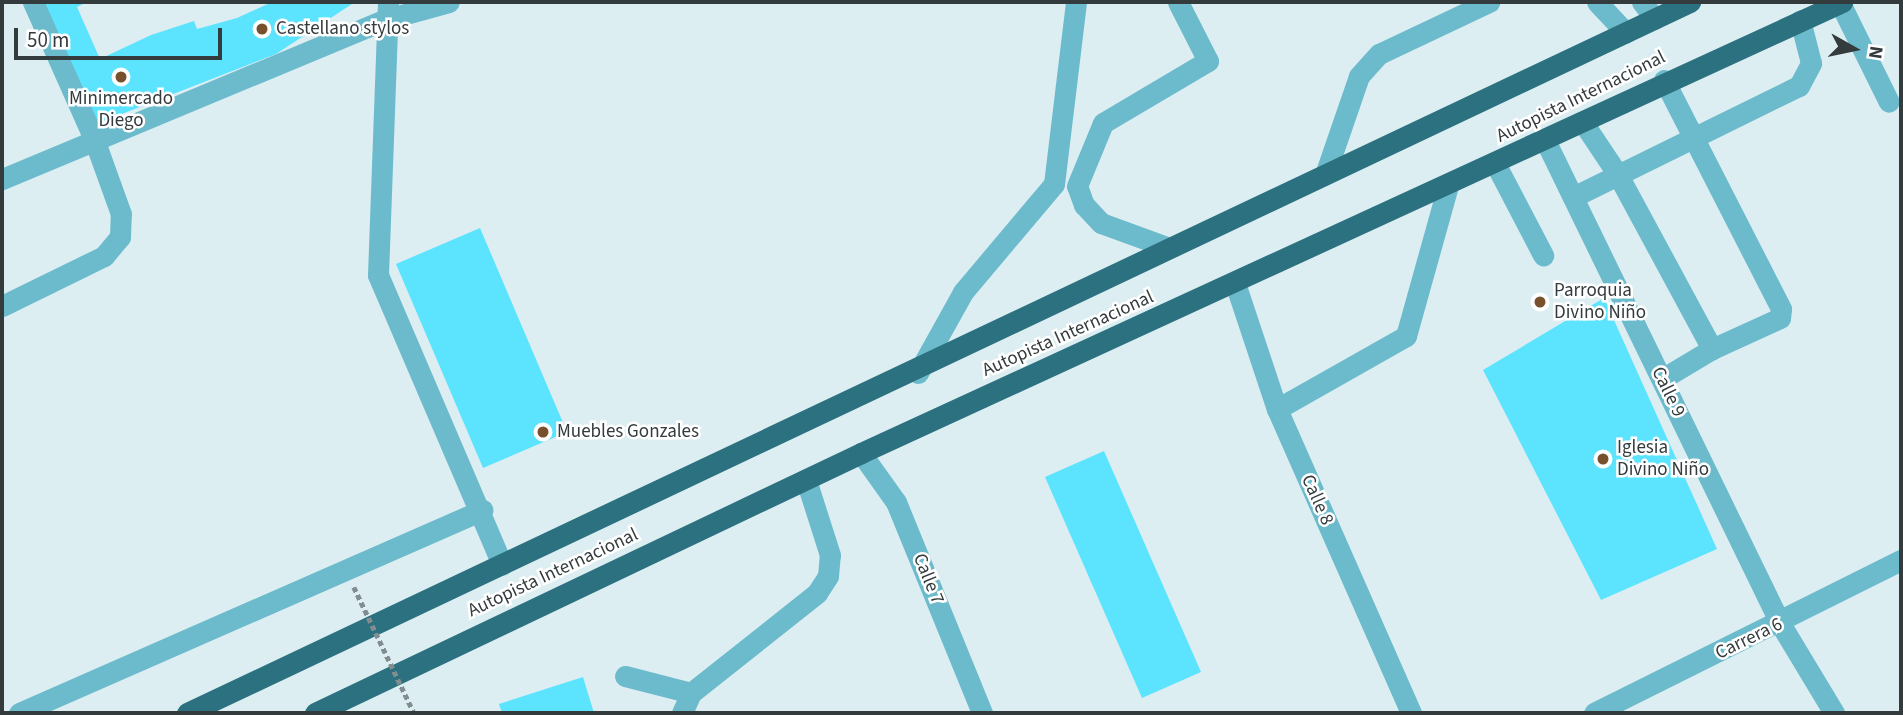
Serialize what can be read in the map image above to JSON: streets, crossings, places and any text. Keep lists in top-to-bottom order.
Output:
{
  "streets": {
    "highway": ["Autopista Internacional"],
    "street": [
      "Calle 9",
      "Calle 8",
      "Calle 7",
      "Carrera 6"
    ]
  },
  "crossings": [
    ["Autopista Internacional", "Calle 9"],
    ["Autopista Internacional", "Calle 8"],
    ["Autopista Internacional", "Calle 7"],
    ["Calle 9", "Carrera 6"]
  ],
  "places": [
    "Castellano stylos",
    "Minimercado Diego",
    "Parroquia Divino Niño",
    "Muebles Gonzales",
    "Iglesia Divino Niño"
  ],
  "scale_bar": "50 m",
  "north": "right"
}
